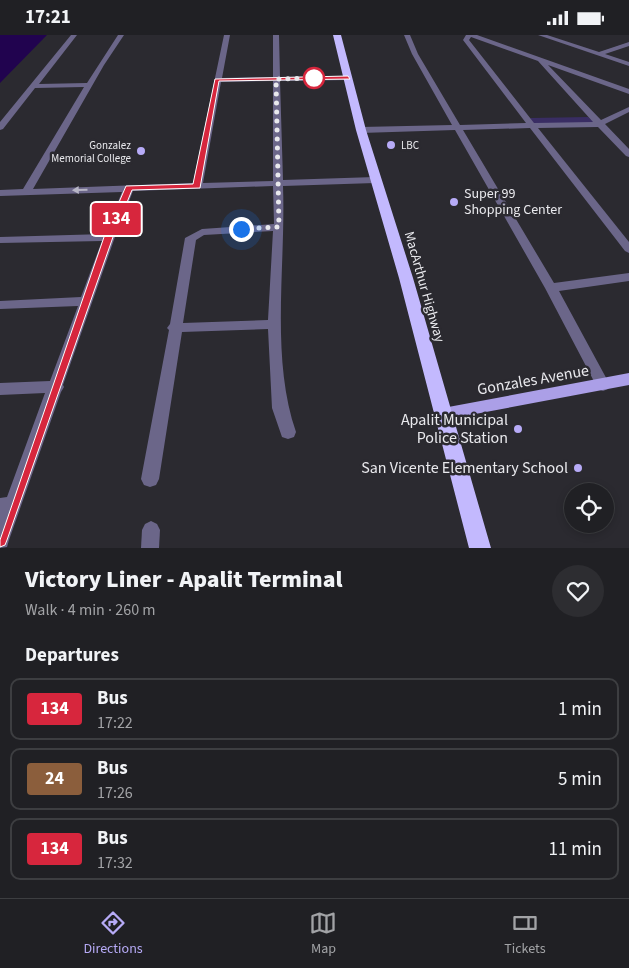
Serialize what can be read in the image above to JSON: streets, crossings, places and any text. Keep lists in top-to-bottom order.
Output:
{
  "streets": {
    "highway": ["MacArthur Highway"],
    "main road": ["Gonzales Avenue"]
  },
  "crossings": [
    ["MacArthur Highway", "Gonzales Avenue"]
  ],
  "places": [
    "LBC",
    "Gonzalez Memorial College",
    "Super 99 Shopping Center",
    "Apalit Municipal Police Station",
    "San Vicente Elementary School"
  ],
  "lines": ["bus line 134"],
  "page": {
    "status": "17:21",
    "on_map": "134",
    "heading": [
      ["Victory Liner - Apalit Terminal", "Walk · 4 min · 260 m"],
      "Departures"
    ],
    "list": [
      {
        "mark": "134",
        "name": "Bus",
        "note": "17:22",
        "value": "1 min"
      },
      {
        "mark": "24",
        "name": "Bus",
        "note": "17:26",
        "value": "5 min"
      },
      {
        "mark": "134",
        "name": "Bus",
        "note": "17:32",
        "value": "11 min"
      }
    ],
    "tabs": ["Directions", "Map", "Tickets"]
  }
}
